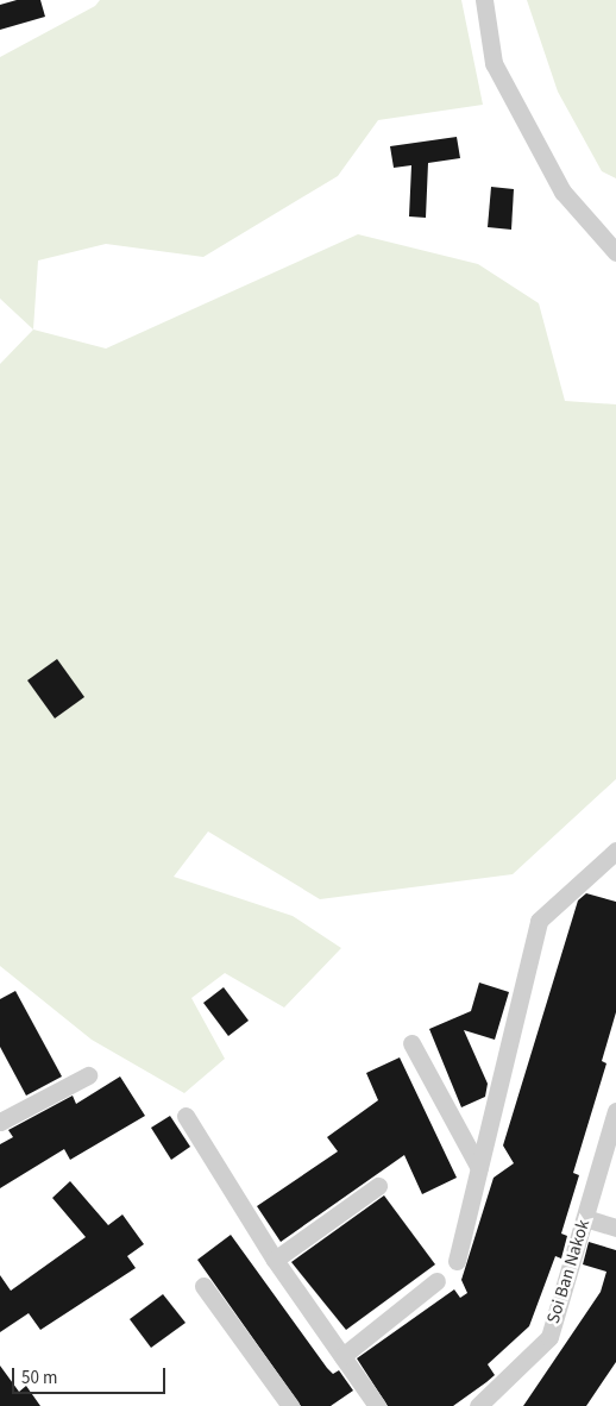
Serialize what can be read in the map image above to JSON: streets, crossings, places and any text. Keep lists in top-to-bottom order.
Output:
{
  "streets": {
    "street": ["Soi Ban Nakok"]
  },
  "scale_bar": "50 m"
}
